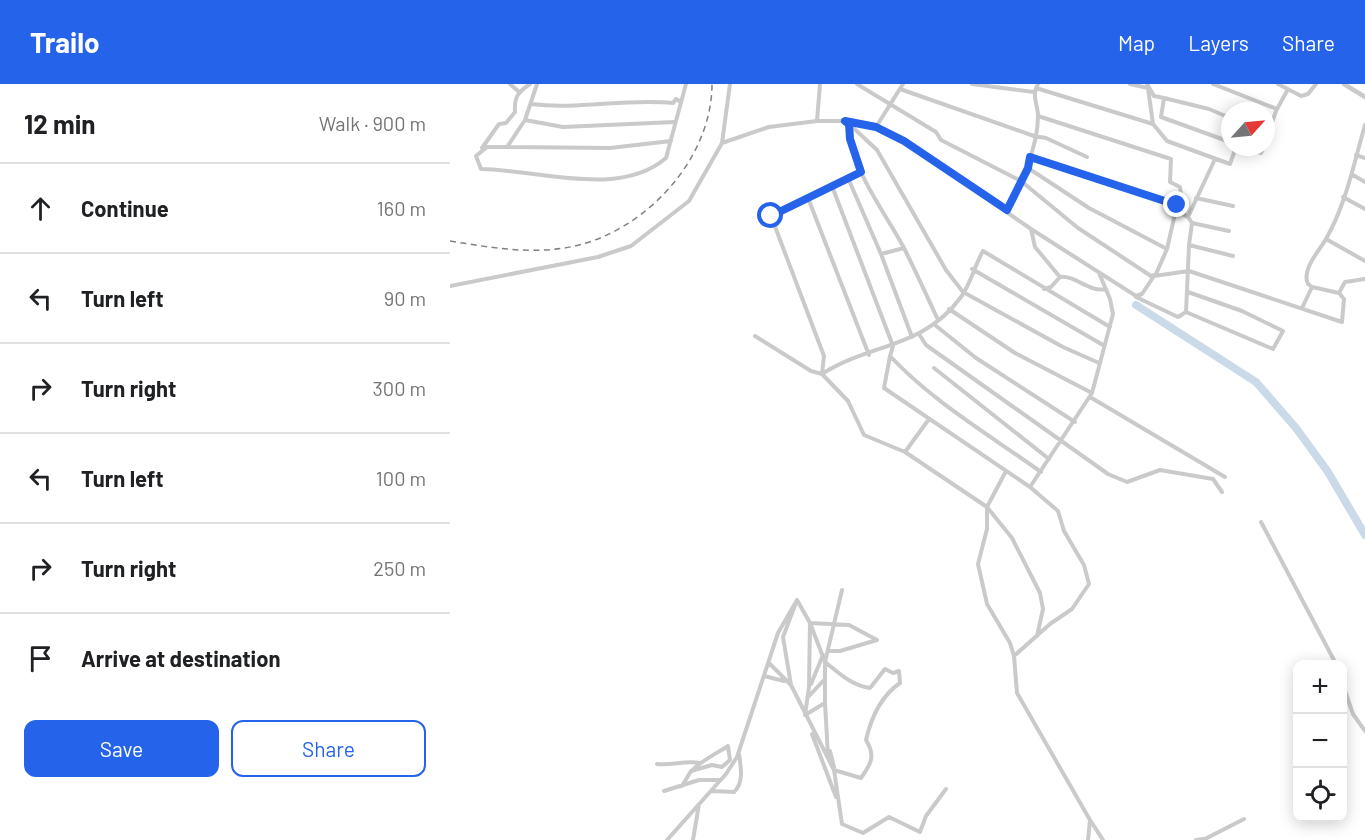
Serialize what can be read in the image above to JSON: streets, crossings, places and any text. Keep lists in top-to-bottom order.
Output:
{
  "north": "top right",
  "page": {
    "header": "Trailo",
    "nav": ["Map", "Layers", "Share"],
    "heading": ["12 min", "Walk · 900 m"],
    "list": [
      ["Continue", "160 m"],
      ["Turn left", "90 m"],
      ["Turn right", "300 m"],
      ["Turn left", "100 m"],
      ["Turn right", "250 m"],
      "Arrive at destination"
    ],
    "map_buttons": ["+", "−"],
    "buttons": ["Save", "Share"]
  }
}
